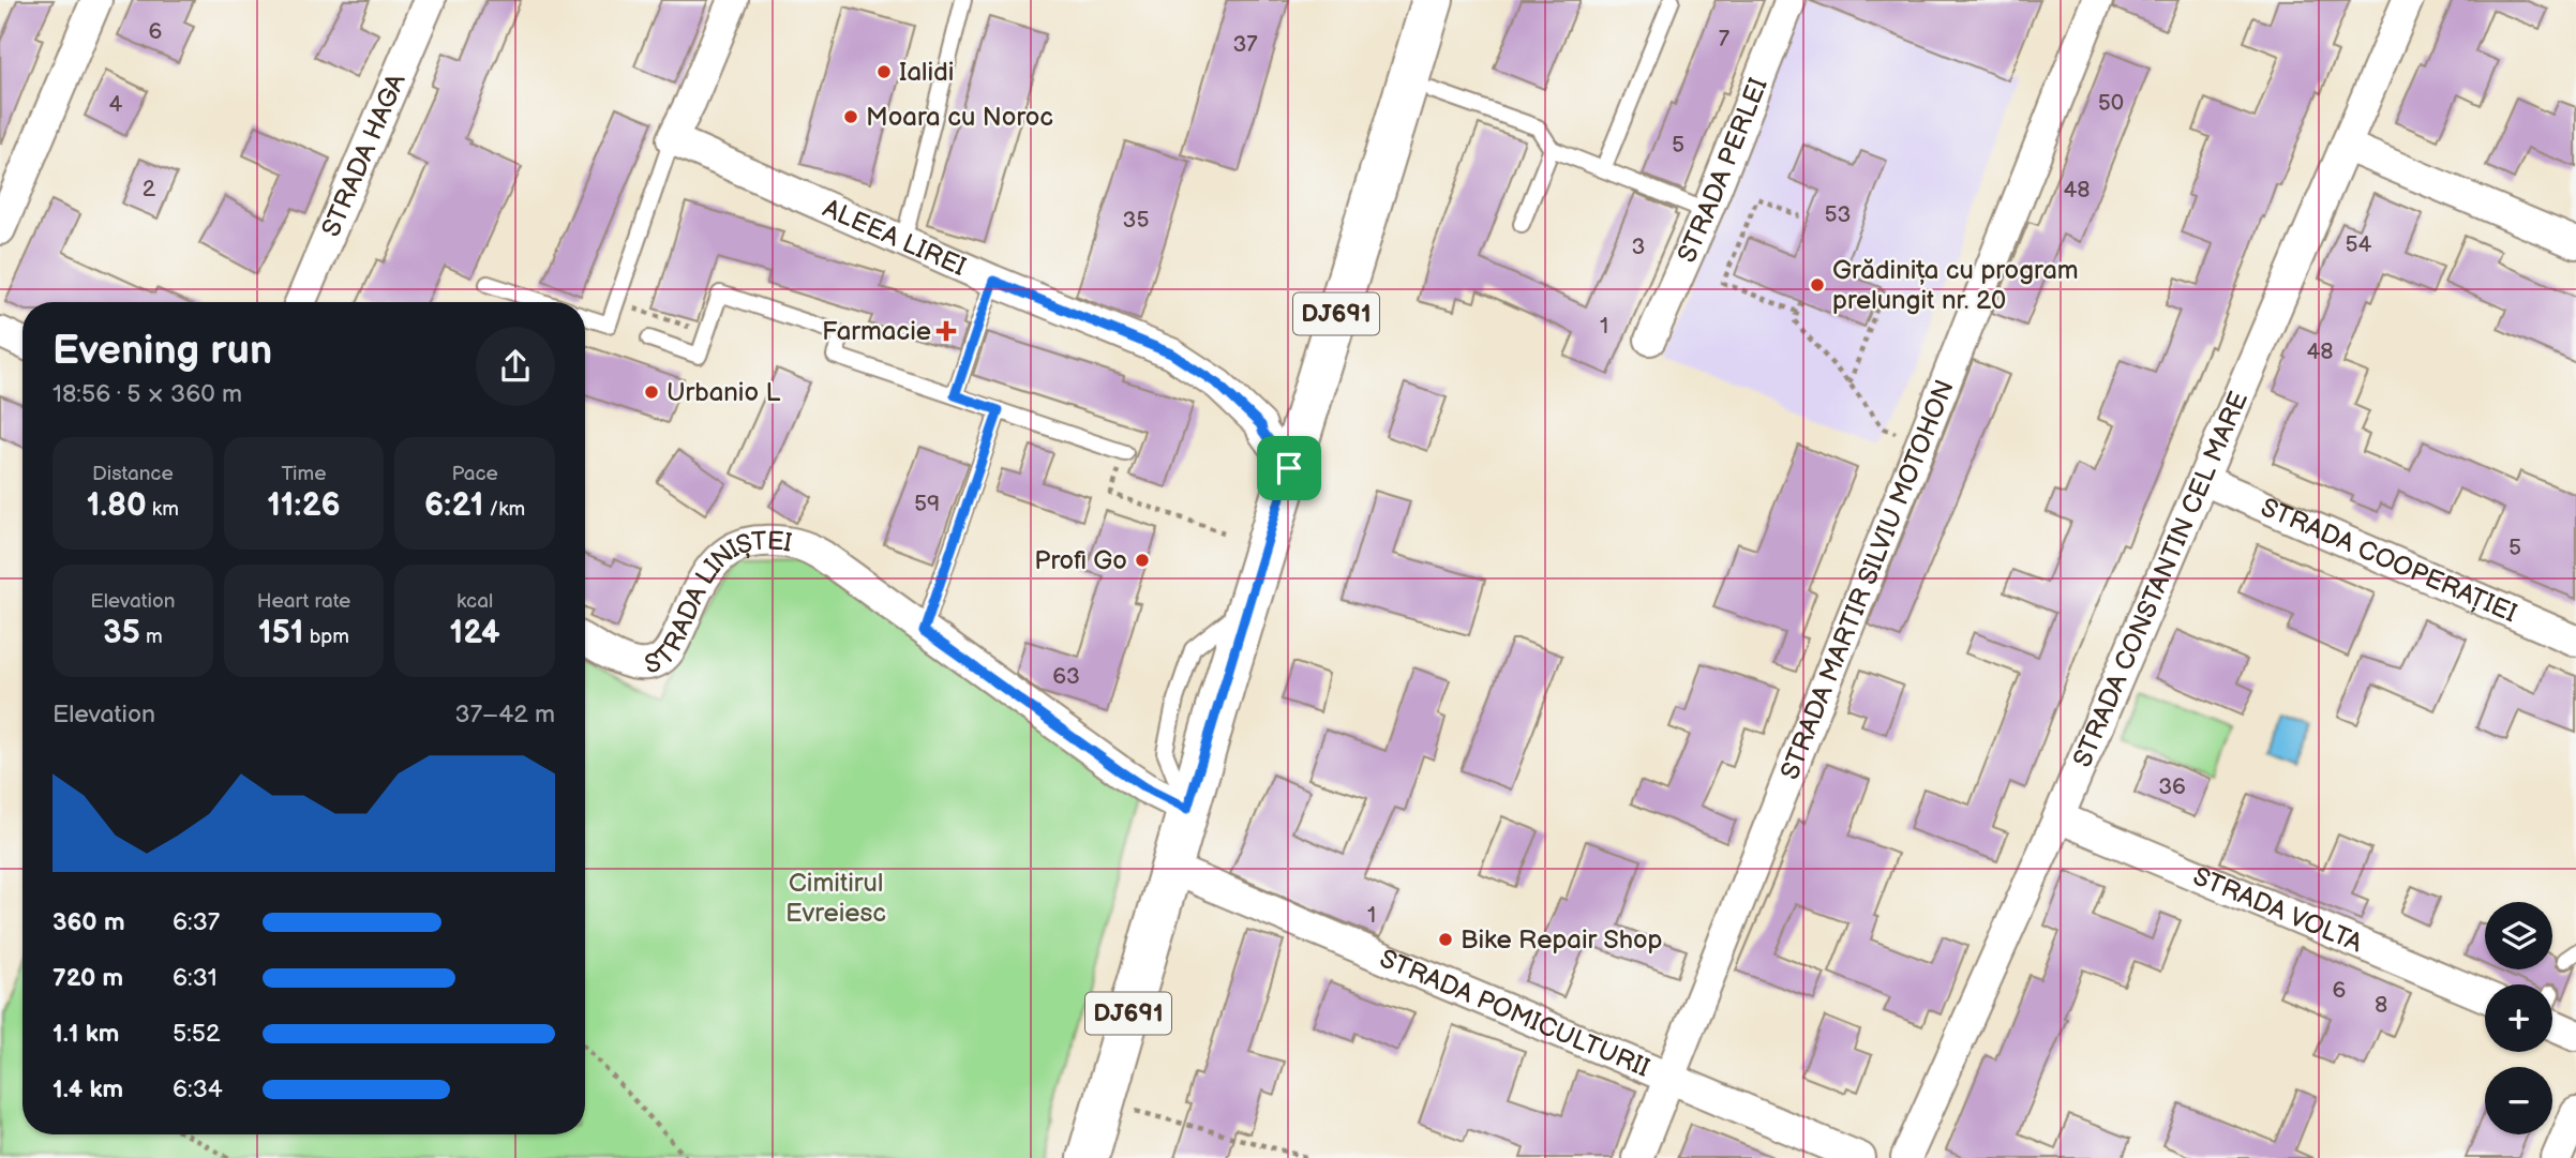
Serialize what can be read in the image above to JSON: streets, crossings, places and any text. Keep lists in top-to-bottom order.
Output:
{
  "streets": {
    "main road": ["DJ691"],
    "street": [
      "STRADA HAGA",
      "STRADA PERLEI",
      "ALEEA LIREI",
      "STRADA COOPERAȚIEI",
      "STRADA MARTIR SILVIU MOTOHON",
      "STRADA CONSTANTIN CEL MARE",
      "STRADA LINIȘTEI",
      "STRADA VOLTA",
      "STRADA POMICULTURII"
    ]
  },
  "crossings": [
    ["ALEEA LIREI", "DJ691"],
    ["DJ691", "STRADA LINIȘTEI"],
    ["DJ691", "STRADA POMICULTURII"],
    ["STRADA COOPERAȚIEI", "STRADA CONSTANTIN CEL MARE"],
    ["STRADA MARTIR SILVIU MOTOHON", "STRADA POMICULTURII"],
    ["STRADA CONSTANTIN CEL MARE", "STRADA VOLTA"]
  ],
  "parks": ["Cimitirul Evreiesc"],
  "places": {
    "other": [
      "Ialidi",
      "Moara cu Noroc",
      "Grădinița cu program prelungit nr. 20",
      "Urbanio L",
      "Profi Go",
      "Bike Repair Shop"
    ],
    "health": ["Farmacie"]
  },
  "house_numbers": [
    "6",
    "7",
    "37",
    "50",
    "4",
    "5",
    "2",
    "48",
    "53",
    "35",
    "54",
    "3",
    "1",
    "48",
    "59",
    "5",
    "63",
    "36",
    "1",
    "6",
    "8"
  ],
  "page": {
    "heading": ["Evening run", "18:56 · 5 × 360 m"],
    "stats": [
      ["Distance", "1.80 km"],
      ["Time", "11:26"],
      ["Pace", "6:21 /km"],
      ["Elevation", "35 m"],
      ["Heart rate", "151 bpm"],
      ["kcal", "124"]
    ],
    "chart": ["Elevation", "37–42 m"],
    "list": [
      {
        "name": "360 m",
        "note": "6:37"
      },
      {
        "name": "720 m",
        "note": "6:31"
      },
      {
        "name": "1.1 km",
        "note": "5:52"
      },
      {
        "name": "1.4 km",
        "note": "6:34"
      }
    ],
    "map_buttons": ["+", "−"]
  }
}
